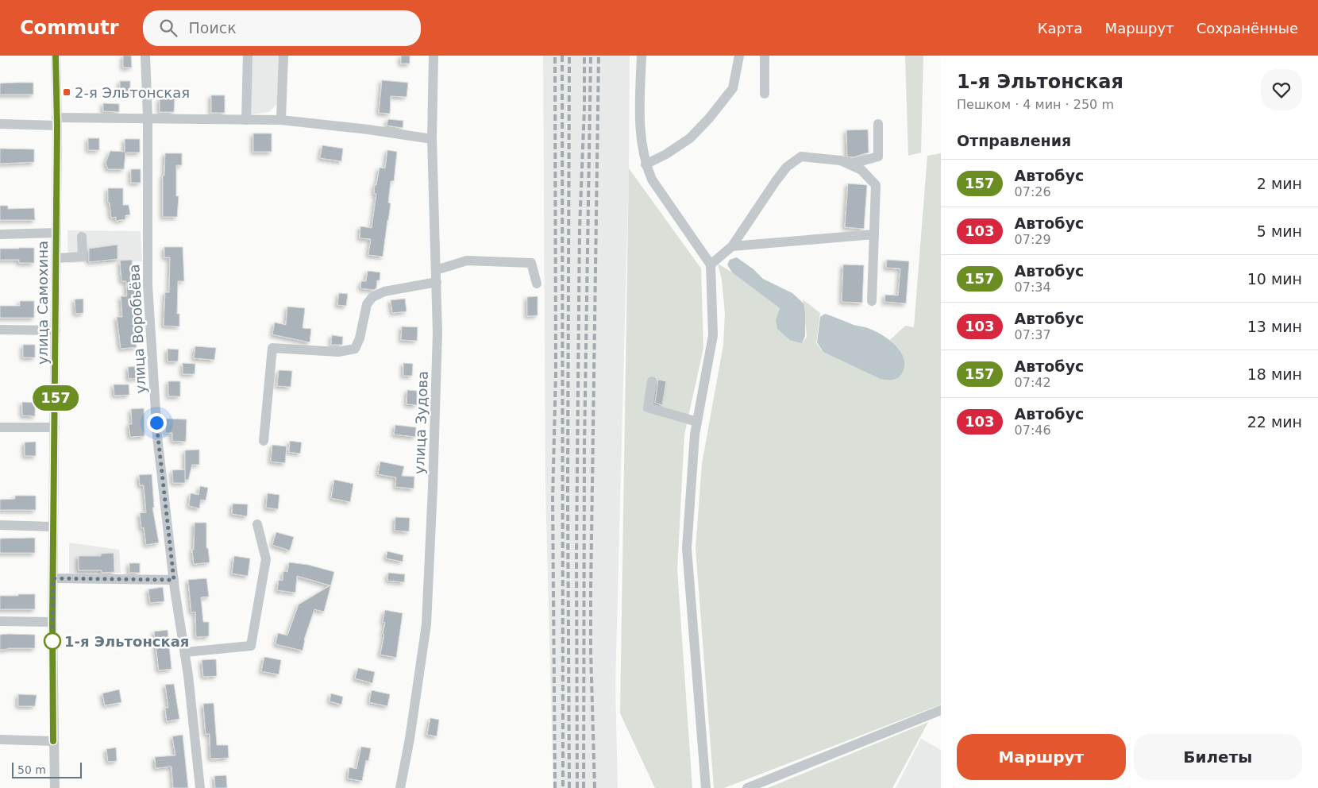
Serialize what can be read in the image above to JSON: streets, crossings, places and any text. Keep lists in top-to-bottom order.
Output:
{
  "streets": {
    "street": ["улица Самохина", "улица Воробьёва", "улица Зудова"]
  },
  "places": {
    "transit": ["2-я Эльтонская"],
    "other": ["1-я Эльтонская"]
  },
  "lines": ["bus line 157"],
  "scale_bar": "50 m",
  "page": {
    "header": "Commutr",
    "search": "Поиск",
    "nav": ["Карта", "Маршрут", "Сохранённые"],
    "on_map": "157",
    "heading": [
      ["1-я Эльтонская", "Пешком · 4 мин · 250 m"],
      "Отправления"
    ],
    "list": [
      {
        "mark": "157",
        "name": "Автобус",
        "note": "07:26",
        "value": "2 мин"
      },
      {
        "mark": "103",
        "name": "Автобус",
        "note": "07:29",
        "value": "5 мин"
      },
      {
        "mark": "157",
        "name": "Автобус",
        "note": "07:34",
        "value": "10 мин"
      },
      {
        "mark": "103",
        "name": "Автобус",
        "note": "07:37",
        "value": "13 мин"
      },
      {
        "mark": "157",
        "name": "Автобус",
        "note": "07:42",
        "value": "18 мин"
      },
      {
        "mark": "103",
        "name": "Автобус",
        "note": "07:46",
        "value": "22 мин"
      }
    ],
    "buttons": ["Маршрут", "Билеты"],
    "scale": "50 m"
  }
}
